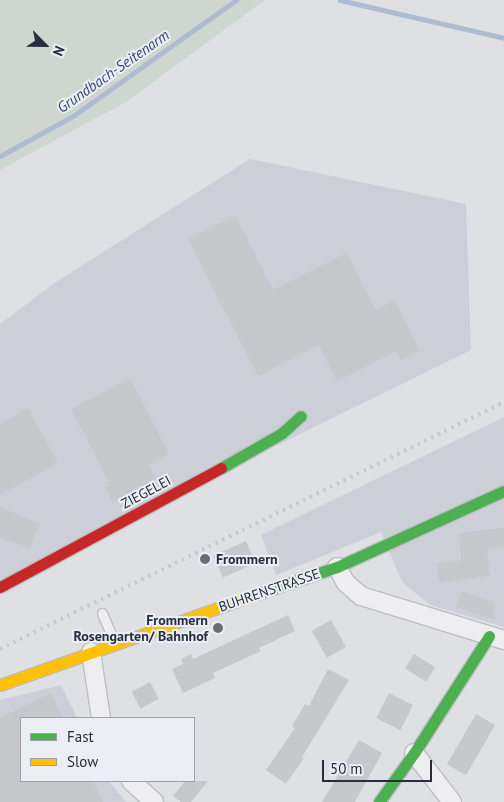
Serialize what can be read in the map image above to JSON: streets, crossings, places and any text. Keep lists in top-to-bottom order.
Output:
{
  "streets": {
    "street": ["ZIEGELEI", "BUHRENSTRASSE"]
  },
  "water": ["Grundbach-Seitenarm"],
  "places": ["Frommern", "Frommern Rosengarten/ Bahnhof"],
  "legend": ["Fast", "Slow"],
  "scale_bar": "50 m",
  "north": "bottom right"
}
